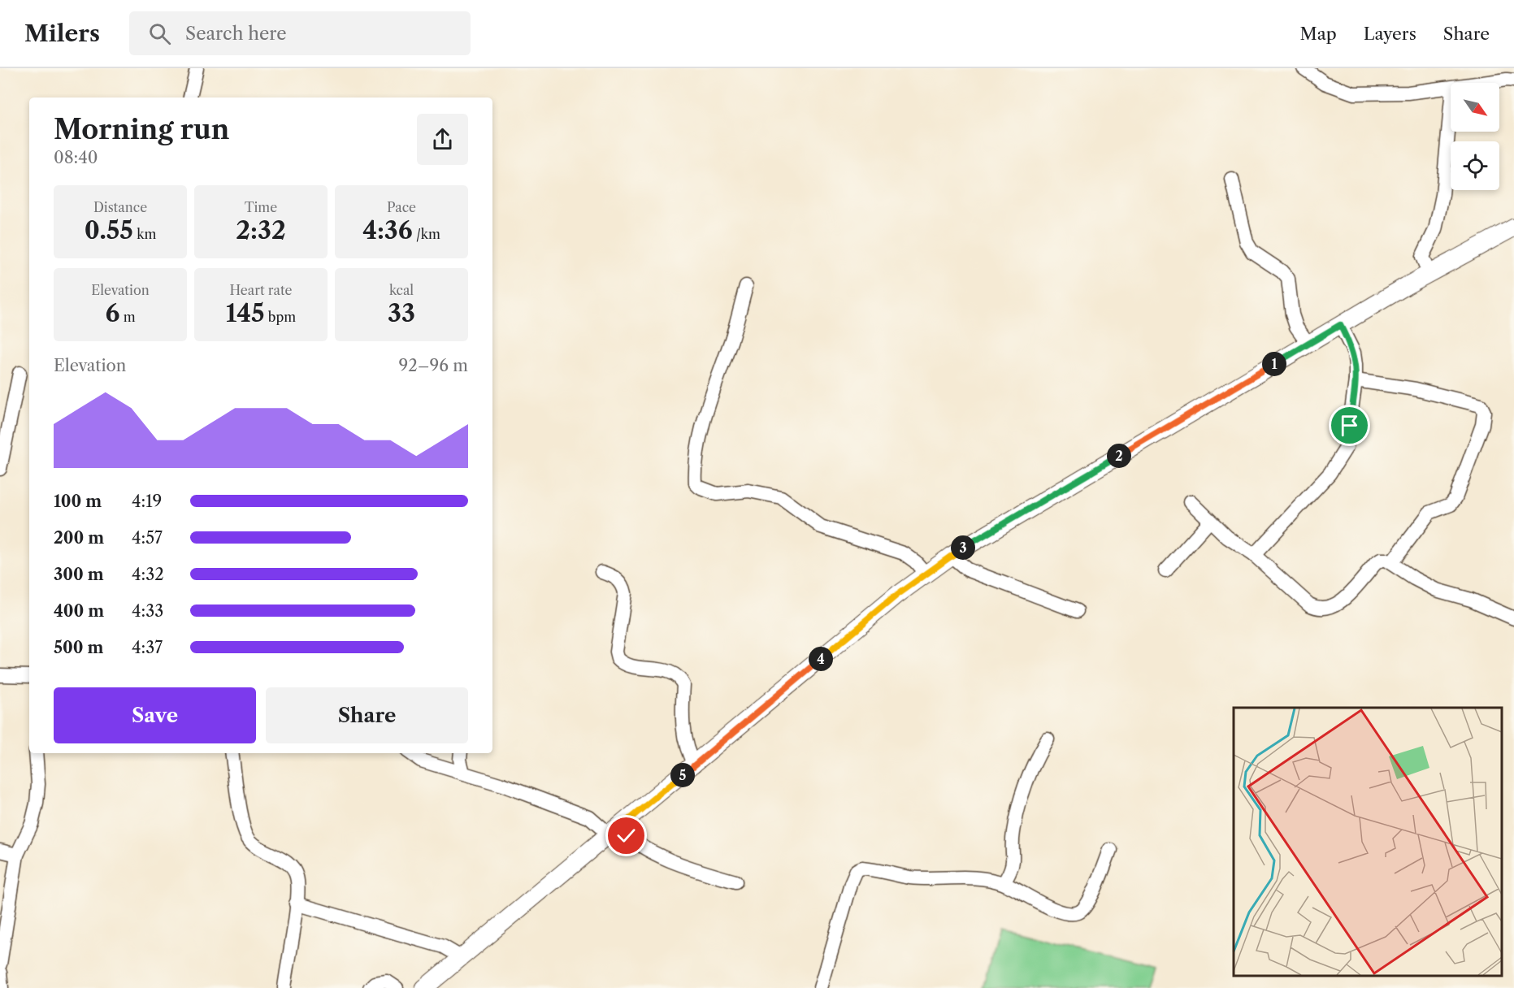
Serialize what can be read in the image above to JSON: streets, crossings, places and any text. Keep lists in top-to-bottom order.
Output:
{
  "north": "bottom right",
  "page": {
    "header": "Milers",
    "search": "Search here",
    "nav": ["Map", "Layers", "Share"],
    "heading": ["Morning run", "08:40"],
    "stats": [
      ["Distance", "0.55 km"],
      ["Time", "2:32"],
      ["Pace", "4:36 /km"],
      ["Elevation", "6 m"],
      ["Heart rate", "145 bpm"],
      ["kcal", "33"]
    ],
    "chart": ["Elevation", "92–96 m"],
    "pins": [
      "1",
      "2",
      "3",
      "4",
      "5"
    ],
    "list": [
      {
        "name": "100 m",
        "note": "4:19"
      },
      {
        "name": "200 m",
        "note": "4:57"
      },
      {
        "name": "300 m",
        "note": "4:32"
      },
      {
        "name": "400 m",
        "note": "4:33"
      },
      {
        "name": "500 m",
        "note": "4:37"
      }
    ],
    "buttons": ["Save", "Share"]
  }
}
